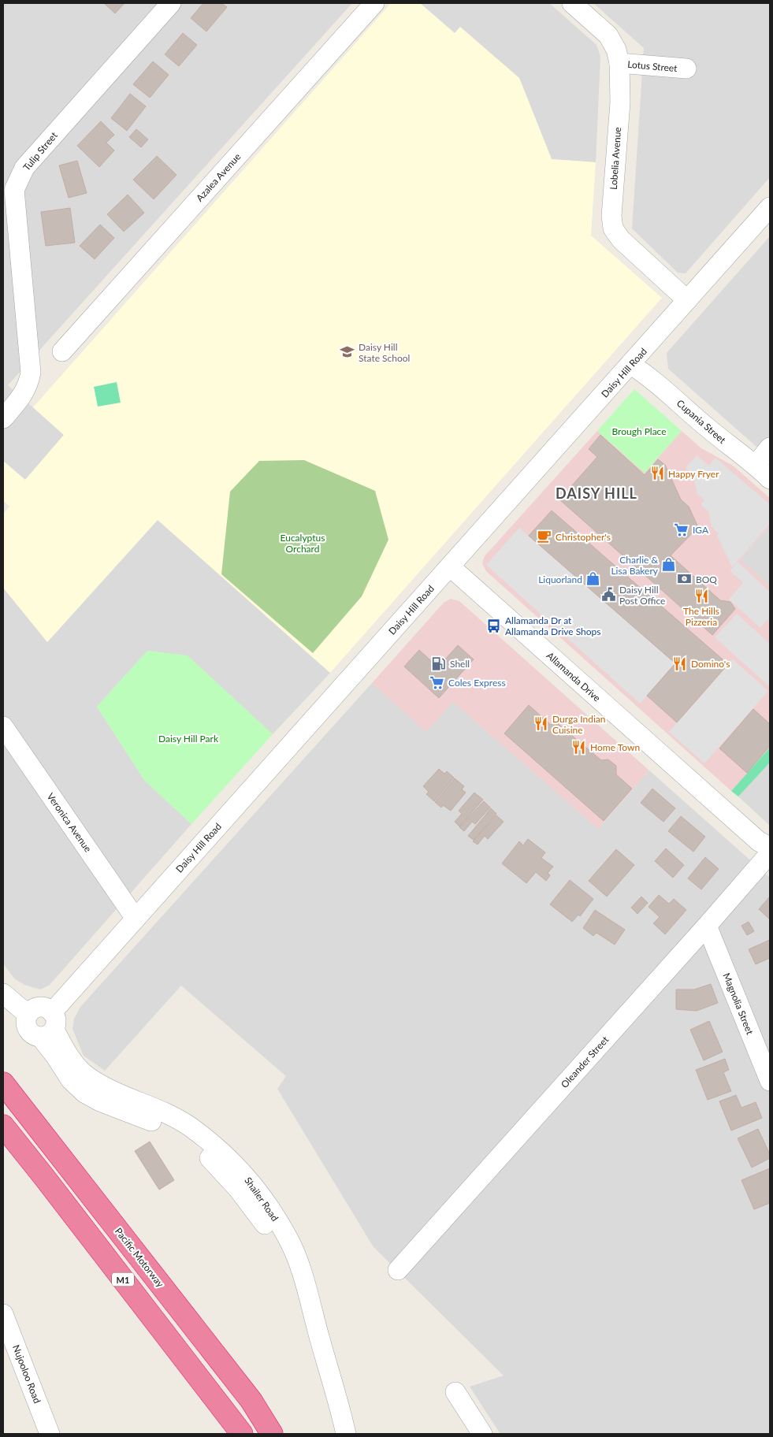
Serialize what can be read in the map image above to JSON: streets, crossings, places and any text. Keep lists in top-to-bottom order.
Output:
{
  "streets": {
    "highway": ["Pacific Motorway", "M1"],
    "street": [
      "Lotus Street",
      "Tulip Street",
      "Lobelia Avenue",
      "Azalea Avenue",
      "Daisy Hill Road",
      "Cupania Street",
      "Allamanda Drive",
      "Veronica Avenue",
      "Magnolia Street",
      "Oleander Street",
      "Shailer Road",
      "Nujooloo Road"
    ]
  },
  "crossings": [
    ["Lotus Street", "Lobelia Avenue"],
    ["Lobelia Avenue", "Daisy Hill Road"],
    ["Daisy Hill Road", "Cupania Street"],
    ["Daisy Hill Road", "Allamanda Drive"],
    ["Daisy Hill Road", "Veronica Avenue"],
    ["Daisy Hill Road", "Shailer Road"],
    ["Magnolia Street", "Oleander Street"]
  ],
  "districts": ["DAISY HILL"],
  "parks": ["Brough Place", "Eucalyptus Orchard", "Daisy Hill Park"],
  "places": {
    "school or university": ["Daisy Hill State School"],
    "restaurant": [
      "Happy Fryer",
      "The Hills Pizzeria",
      "Domino's",
      "Durga Indian Cuisine",
      "Home Town"
    ],
    "supermarket": ["IGA", "Coles Express"],
    "cafe": ["Christopher's"],
    "shop": ["Charlie & Lisa Bakery", "Liquorland"],
    "bank": ["BOQ"],
    "public building": ["Daisy Hill Post Office"],
    "bus stop": ["Allamanda Dr at Allamanda Drive Shops"],
    "fuel station": ["Shell"]
  }
}
